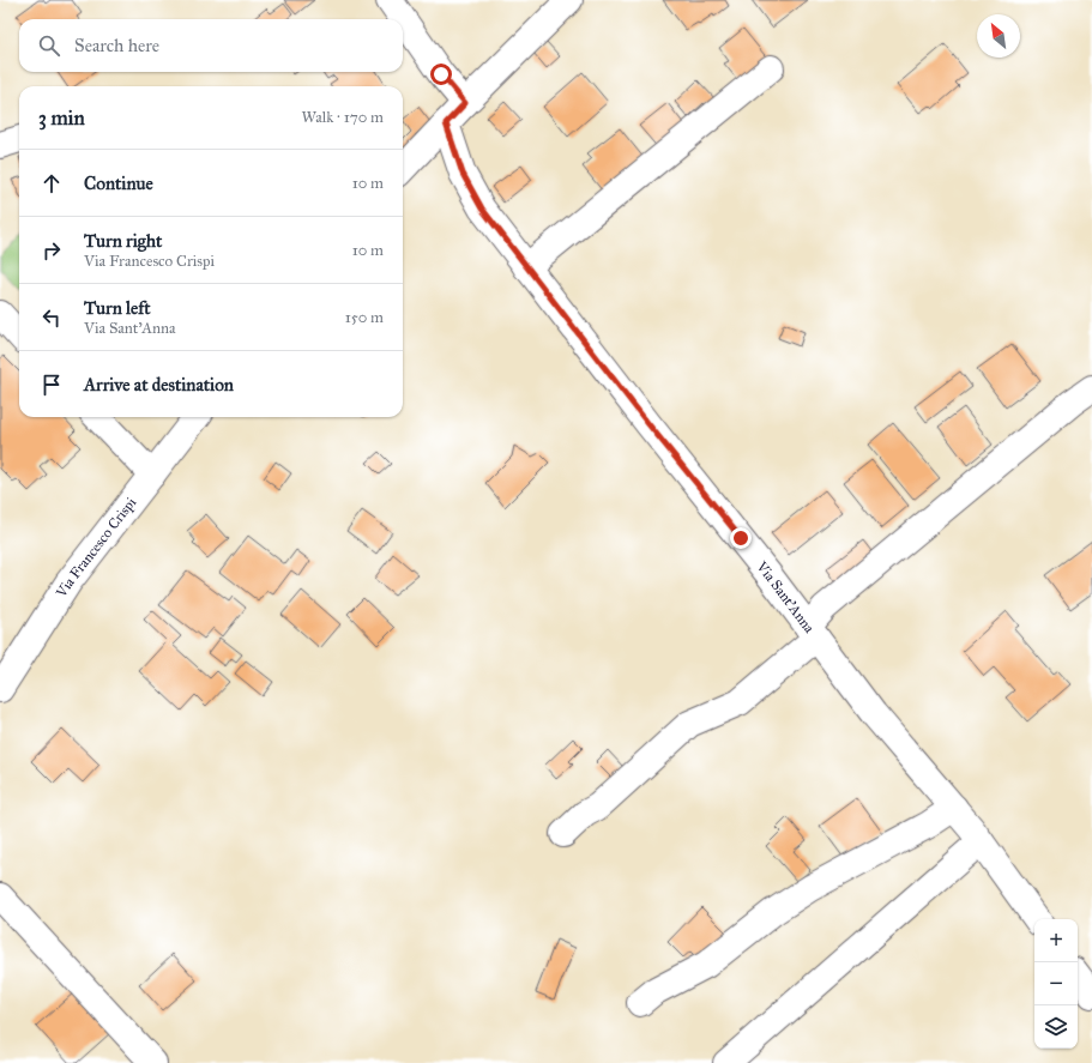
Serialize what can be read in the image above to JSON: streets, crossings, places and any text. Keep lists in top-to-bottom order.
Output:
{
  "streets": {
    "street": ["Via Francesco Crispi", "Via Sant'Anna"]
  },
  "north": "top left",
  "page": {
    "search": "Search here",
    "heading": ["3 min", "Walk · 170 m"],
    "list": [
      ["Continue", "10 m"],
      ["Turn right", "Via Francesco Crispi", "10 m"],
      ["Turn left", "Via Sant'Anna", "150 m"],
      "Arrive at destination"
    ],
    "map_buttons": ["+", "−"]
  }
}
